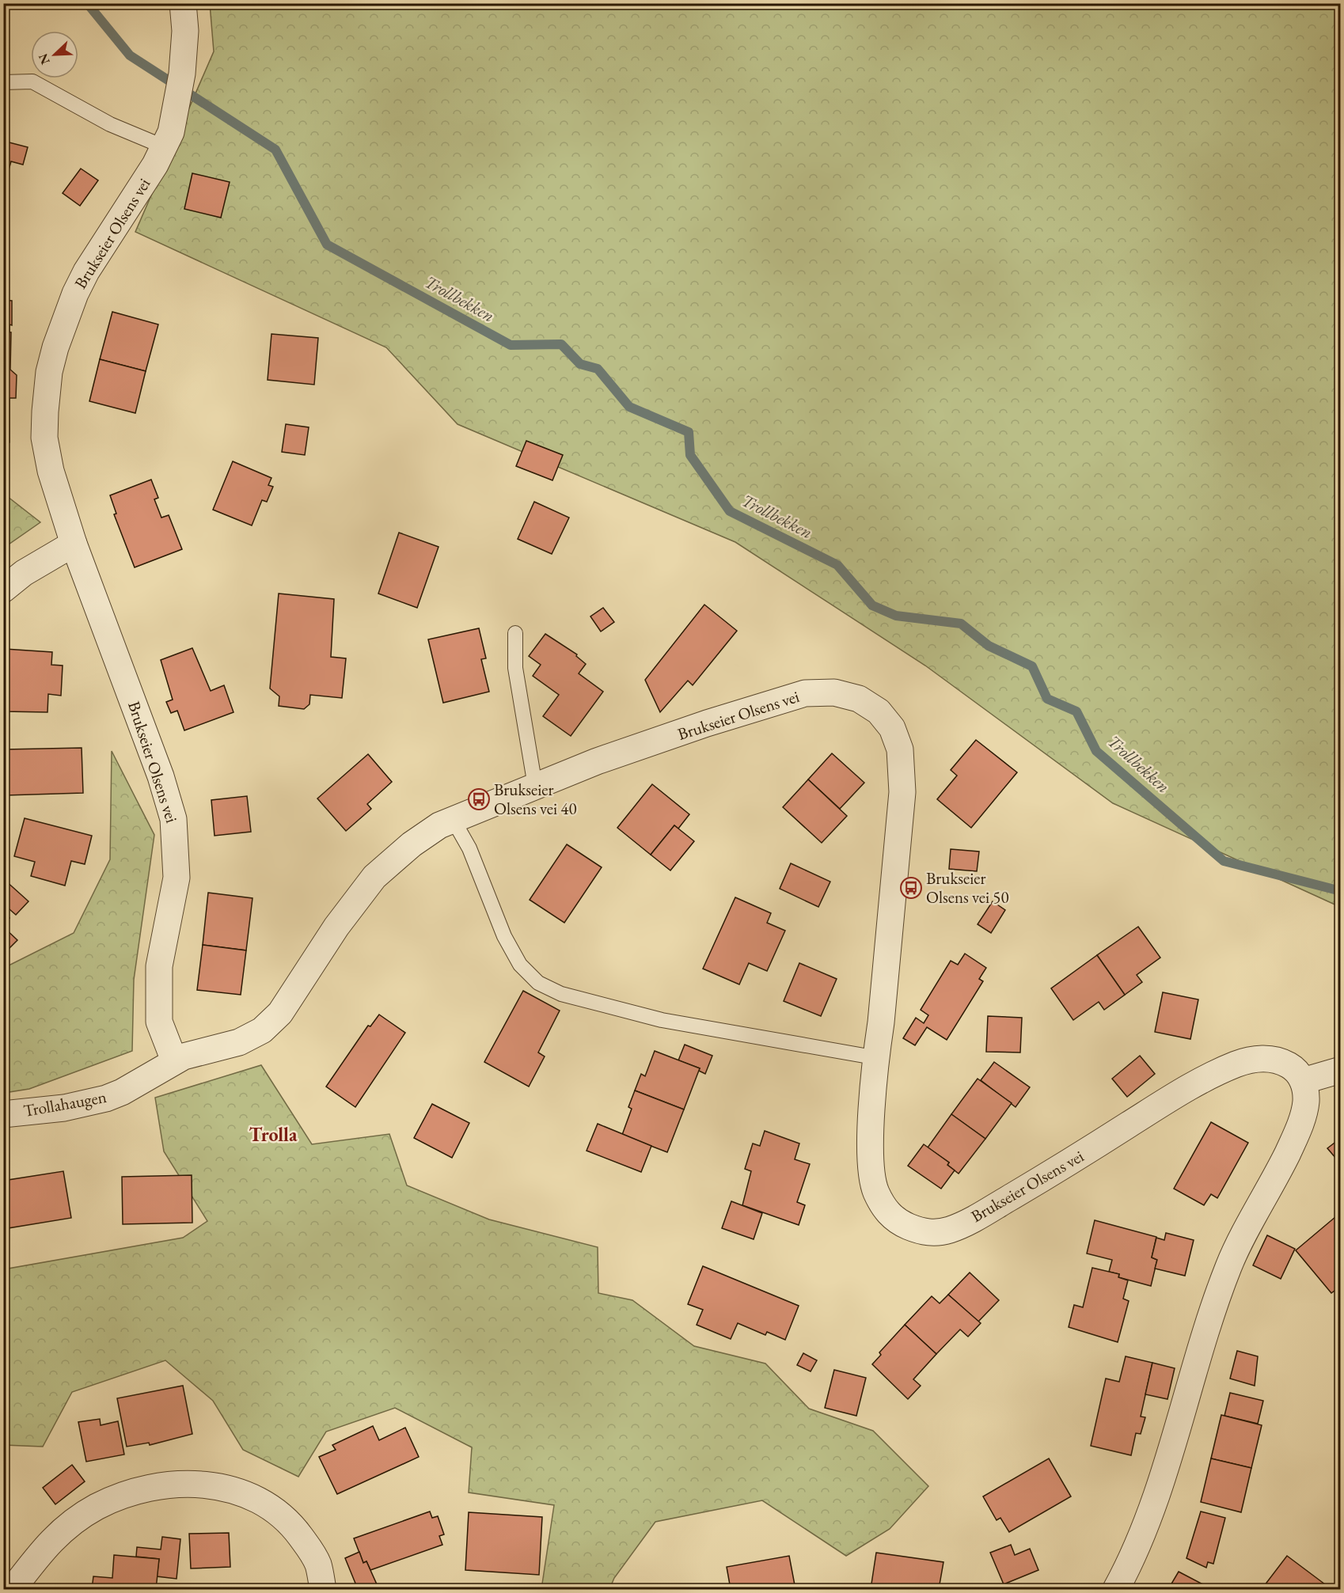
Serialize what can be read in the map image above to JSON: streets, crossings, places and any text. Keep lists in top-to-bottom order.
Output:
{
  "streets": {
    "street": ["Brukseier Olsens vei", "Trollahaugen"]
  },
  "crossings": [
    ["Brukseier Olsens vei", "Trollahaugen"]
  ],
  "districts": ["Trolla"],
  "water": ["Trollbekken"],
  "places": {
    "bus stop": ["Brukseier Olsens vei 40", "Brukseier Olsens vei 50"]
  },
  "north": "bottom left"
}
